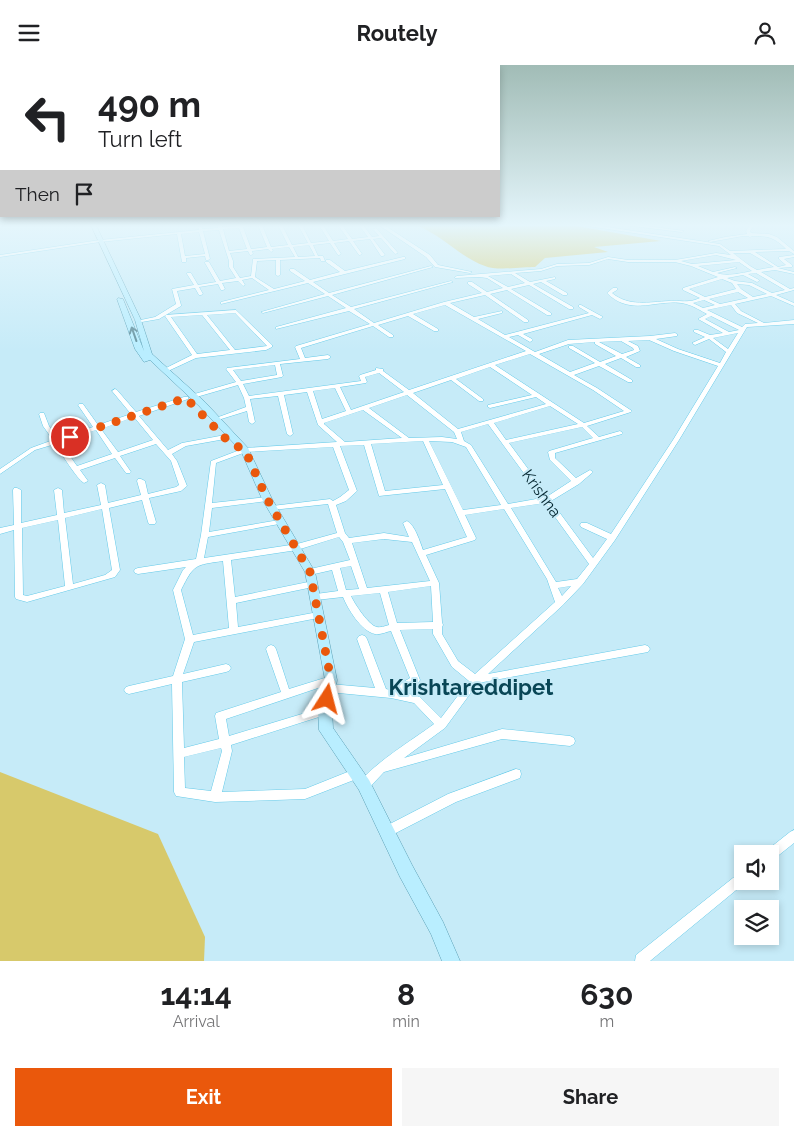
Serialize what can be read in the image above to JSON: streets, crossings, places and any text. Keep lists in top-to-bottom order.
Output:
{
  "streets": {
    "street": ["Krishna"]
  },
  "districts": ["Krishtareddipet"],
  "page": {
    "header": "Routely",
    "turn": ["490 m", "Turn left"],
    "then": "Then",
    "eta": [
      "14:14",
      "Arrival",
      "8",
      "min",
      "630",
      "m"
    ],
    "buttons": ["Exit", "Share"]
  }
}
